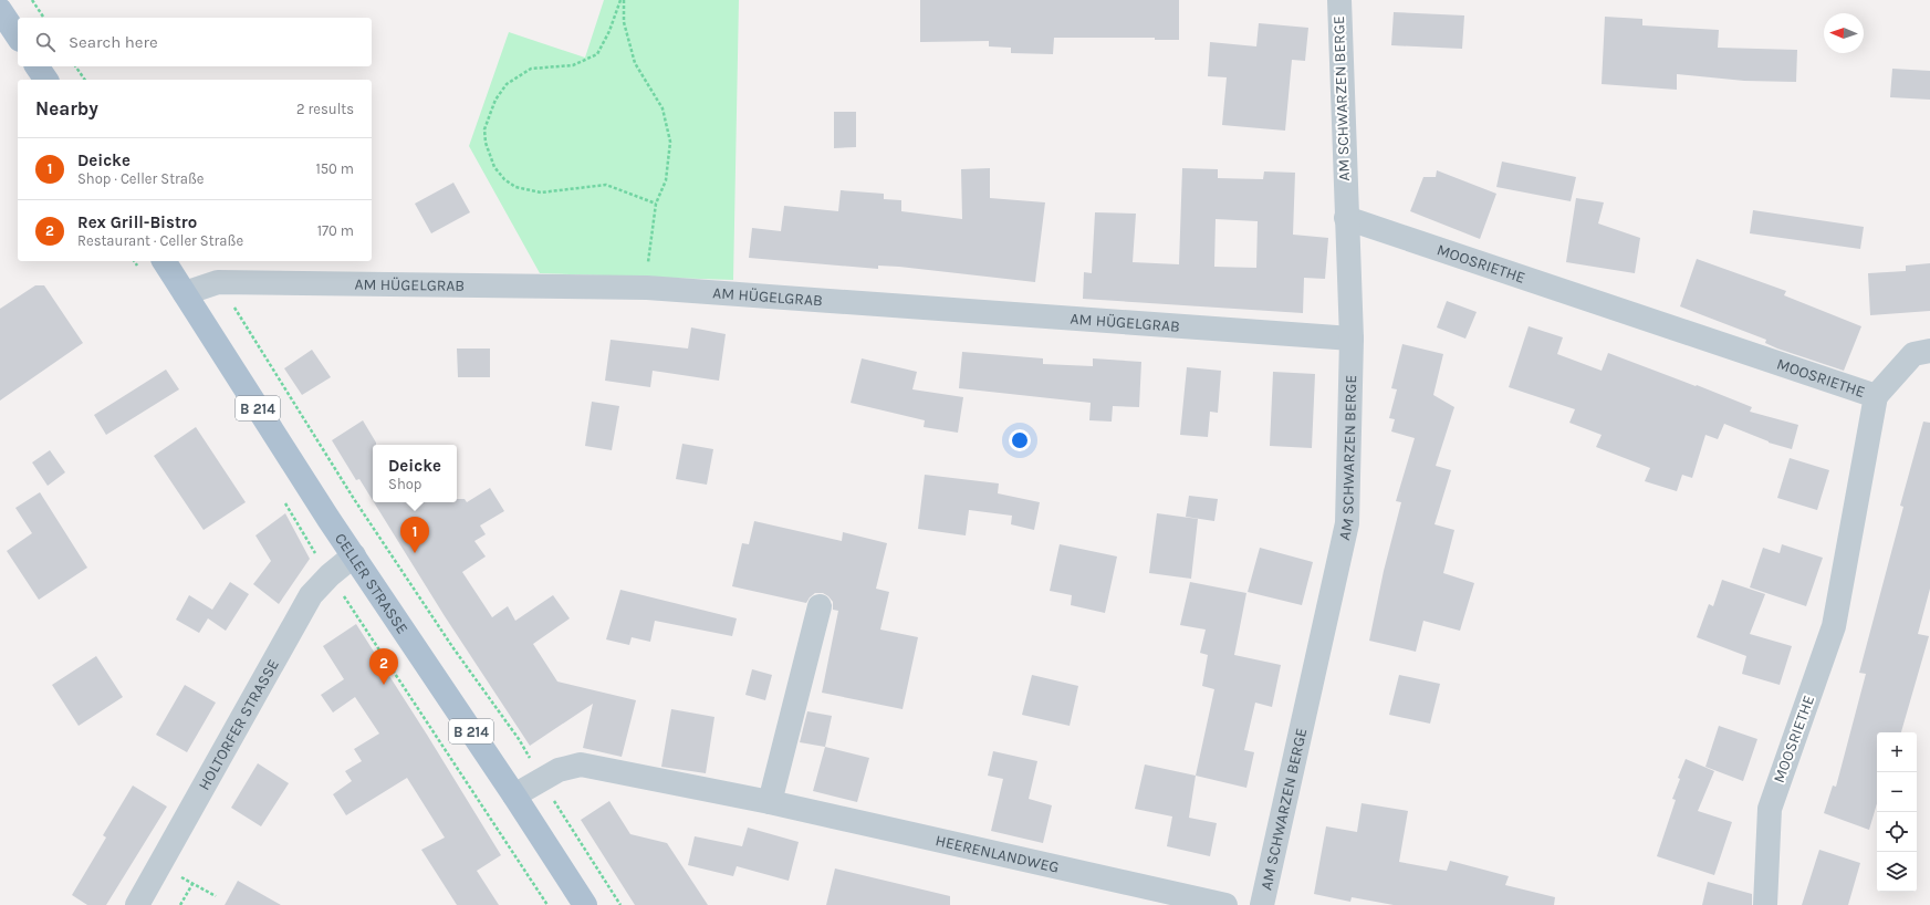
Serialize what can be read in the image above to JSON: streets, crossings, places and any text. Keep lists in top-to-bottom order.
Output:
{
  "streets": {
    "main road": ["B 214", "CELLER STRASSE"],
    "street": [
      "AM SCHWARZEN BERGE",
      "MOOSRIETHE",
      "AM HÜGELGRAB",
      "HOLTORFER STRASSE",
      "HEERENLANDWEG"
    ]
  },
  "crossings": [
    ["AM SCHWARZEN BERGE", "MOOSRIETHE"],
    ["AM SCHWARZEN BERGE", "AM HÜGELGRAB"],
    ["AM HÜGELGRAB", "CELLER STRASSE"],
    ["CELLER STRASSE", "HOLTORFER STRASSE"],
    ["CELLER STRASSE", "HEERENLANDWEG"]
  ],
  "north": "left",
  "page": {
    "search": "Search here",
    "heading": ["Nearby", "2 results"],
    "list": [
      {
        "mark": "1",
        "name": "Deicke",
        "note": "Shop · Celler Straße",
        "value": "150 m"
      },
      {
        "mark": "2",
        "name": "Rex Grill-Bistro",
        "note": "Restaurant · Celler Straße",
        "value": "170 m"
      }
    ],
    "popup": ["Deicke", "Shop"],
    "pins": ["1", "2"],
    "map_buttons": ["+", "−"]
  }
}
